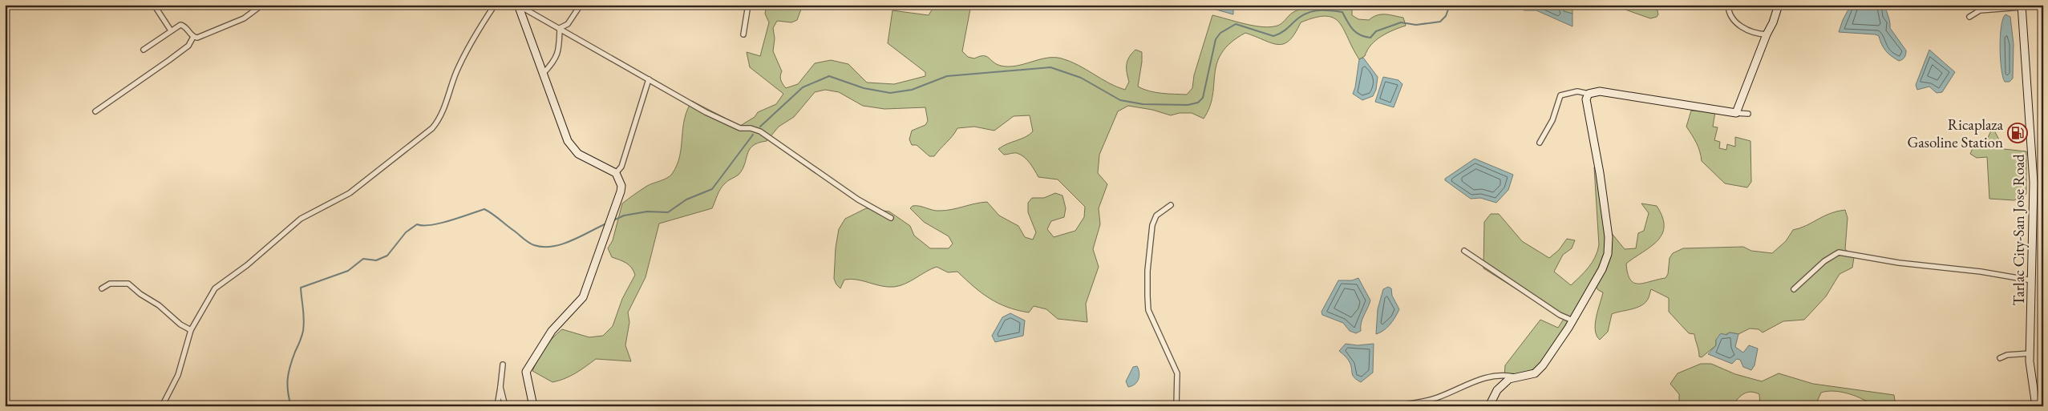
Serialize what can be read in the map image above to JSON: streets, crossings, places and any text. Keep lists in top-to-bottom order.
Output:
{
  "streets": {
    "street": ["Tarlac City-San Jose Road"]
  },
  "places": {
    "fuel station": ["Ricaplaza Gasoline Station"]
  }
}
